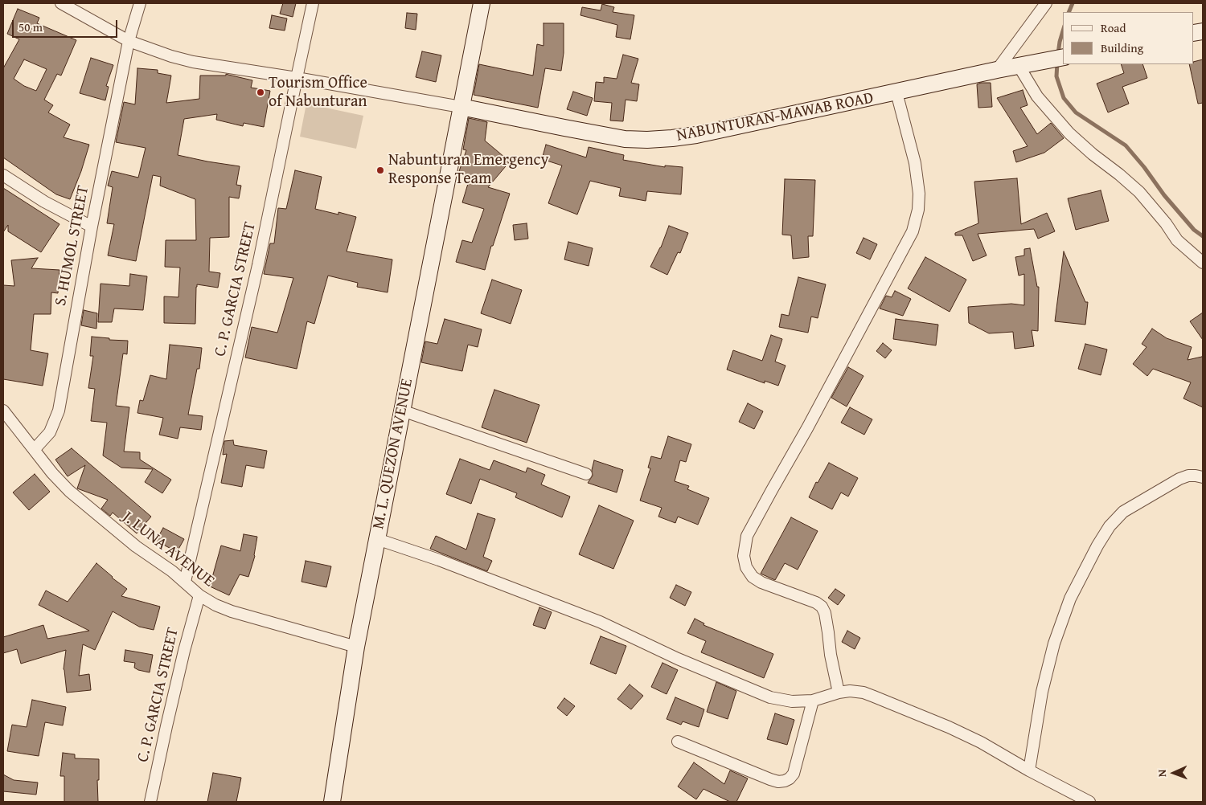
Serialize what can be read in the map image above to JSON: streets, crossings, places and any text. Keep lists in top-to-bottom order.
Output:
{
  "streets": {
    "main road": ["NABUNTURAN-MAWAB ROAD", "M. L. QUEZON AVENUE"],
    "street": ["S. HUMOL STREET", "C. P. GARCIA STREET", "J. LUNA AVENUE"]
  },
  "crossings": [
    ["NABUNTURAN-MAWAB ROAD", "M. L. QUEZON AVENUE"],
    ["S. HUMOL STREET", "J. LUNA AVENUE"],
    ["C. P. GARCIA STREET", "J. LUNA AVENUE"],
    ["M. L. QUEZON AVENUE", "J. LUNA AVENUE"]
  ],
  "places": ["Tourism Office of Nabunturan", "Nabunturan Emergency Response Team"],
  "legend": ["Road", "Building"],
  "scale_bar": "50 m",
  "north": "left"
}
